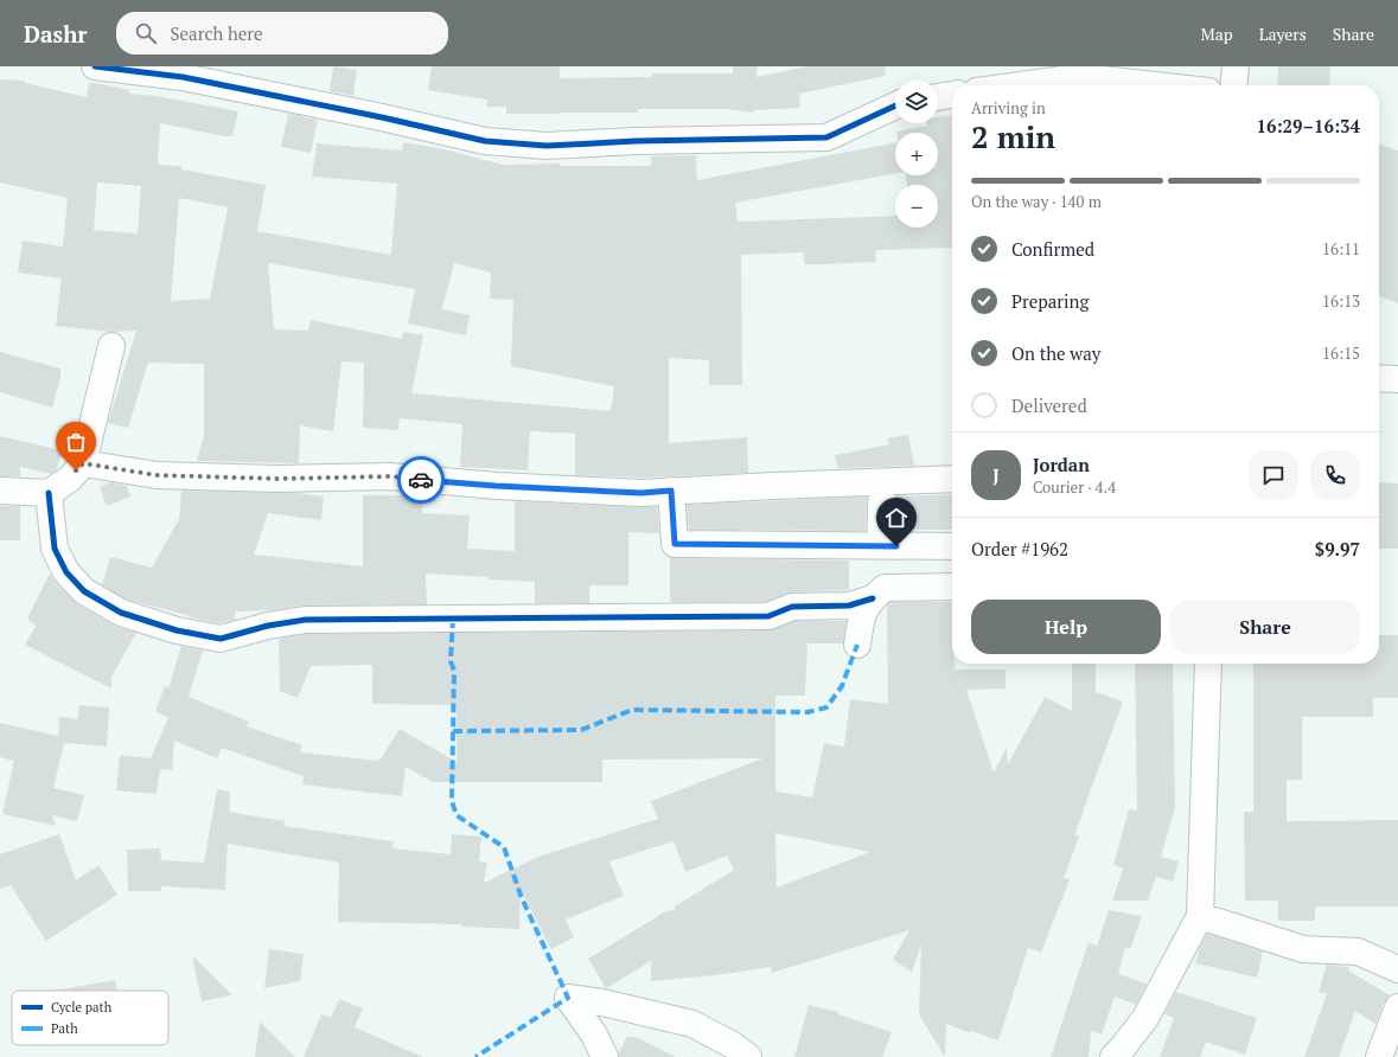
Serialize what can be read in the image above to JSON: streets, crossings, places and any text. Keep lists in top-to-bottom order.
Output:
{
  "legend": ["Cycle path", "Path"],
  "page": {
    "header": "Dashr",
    "search": "Search here",
    "nav": ["Map", "Layers", "Share"],
    "map_buttons": ["+", "−"],
    "heading": ["2 min", "Arriving in", "16:29–16:34"],
    "panel": [
      "Jordan",
      "Courier · 4.4",
      "Order #1962",
      "$9.97"
    ],
    "bar": "On the way · 140 m",
    "list": [
      ["Confirmed", "16:11"],
      ["Preparing", "16:13"],
      ["On the way", "16:15"],
      "Delivered"
    ],
    "round": "J",
    "buttons": ["Help", "Share"]
  }
}
